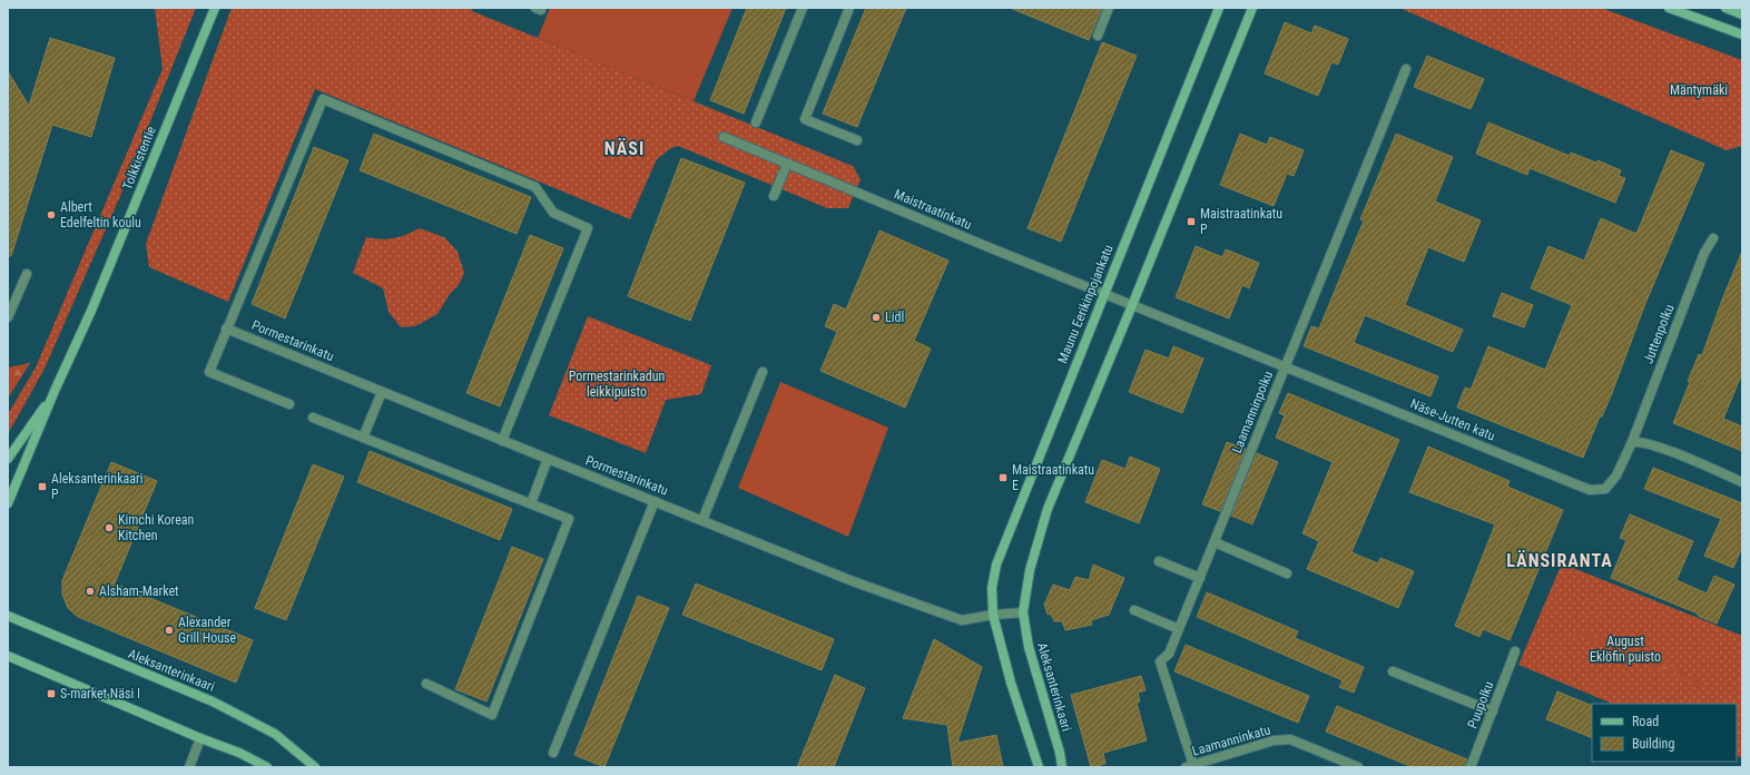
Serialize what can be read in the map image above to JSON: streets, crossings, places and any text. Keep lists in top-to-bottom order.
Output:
{
  "streets": {
    "street": [
      "Tolkkistentie",
      "Maistraatinkatu",
      "Maunu Eerikinpojankatu",
      "Juttenpolku",
      "Pormestarinkatu",
      "Laamanninpolku",
      "Näse-Jutten katu",
      "Aleksanterinkaari",
      "Puupolku",
      "Laamanninkatu"
    ]
  },
  "crossings": [
    ["Maistraatinkatu", "Maunu Eerikinpojankatu"],
    ["Maistraatinkatu", "Näse-Jutten katu"],
    ["Maunu Eerikinpojankatu", "Pormestarinkatu"],
    ["Juttenpolku", "Näse-Jutten katu"],
    ["Pormestarinkatu", "Aleksanterinkaari"],
    ["Laamanninpolku", "Näse-Jutten katu"],
    ["Laamanninpolku", "Laamanninkatu"]
  ],
  "districts": ["NÄSI", "LÄNSIRANTA"],
  "parks": ["Mäntymäki", "Pormestarinkadun leikkipuisto", "August Eklöfin puisto"],
  "places": {
    "other": [
      "Albert Edelfeltin koulu",
      "Lidl",
      "Kimchi Korean Kitchen",
      "Alsham-Market",
      "Alexander Grill House"
    ],
    "transit": [
      "Maistraatinkatu P",
      "Maistraatinkatu E",
      "Aleksanterinkaari P",
      "S-market Näsi I"
    ]
  },
  "legend": ["Road", "Building"]
}
